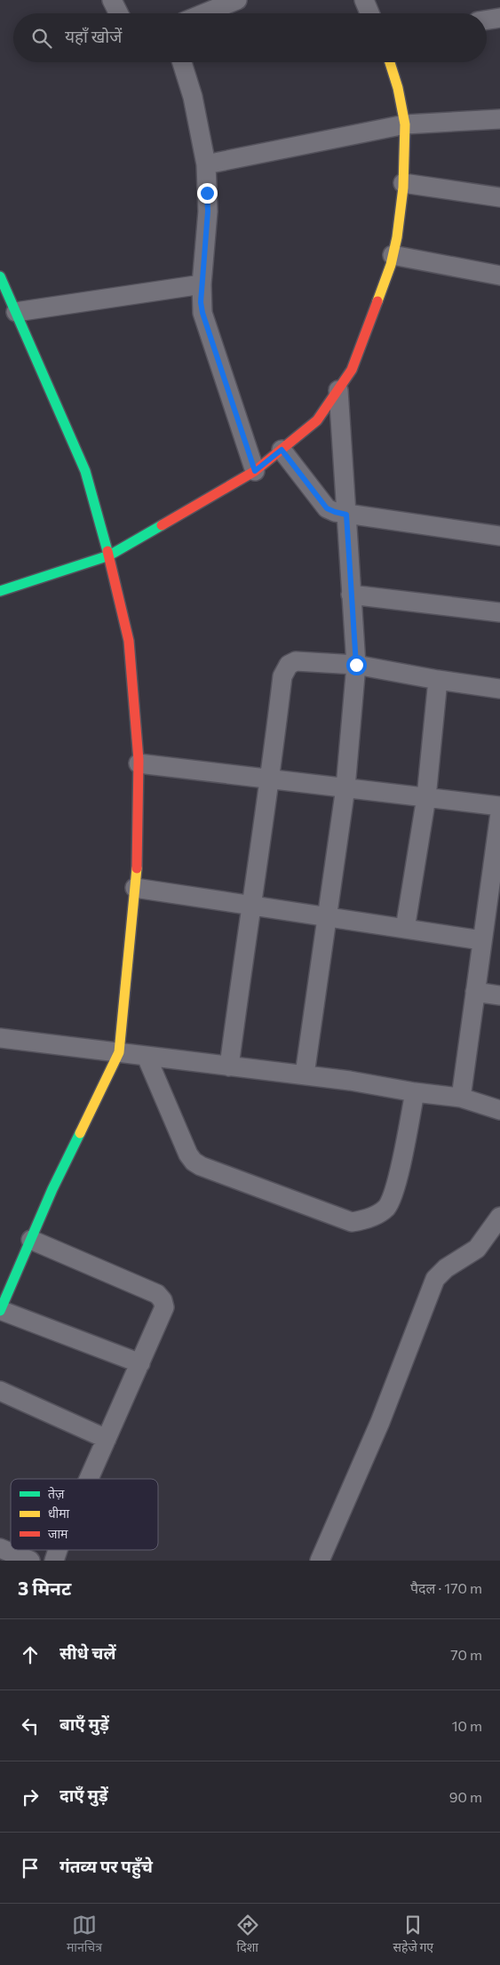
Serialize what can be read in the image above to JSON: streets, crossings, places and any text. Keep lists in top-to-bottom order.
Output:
{
  "legend": ["तेज़", "धीमा", "जाम"],
  "page": {
    "search": "यहाँ खोजें",
    "heading": ["3 मिनट", "पैदल · 170 m"],
    "list": [
      ["सीधे चलें", "70 m"],
      ["बाएँ मुड़ें", "10 m"],
      ["दाएँ मुड़ें", "90 m"],
      "गंतव्य पर पहुँचे"
    ],
    "nav": ["मानचित्र", "दिशा", "सहेजे गए"]
  }
}
